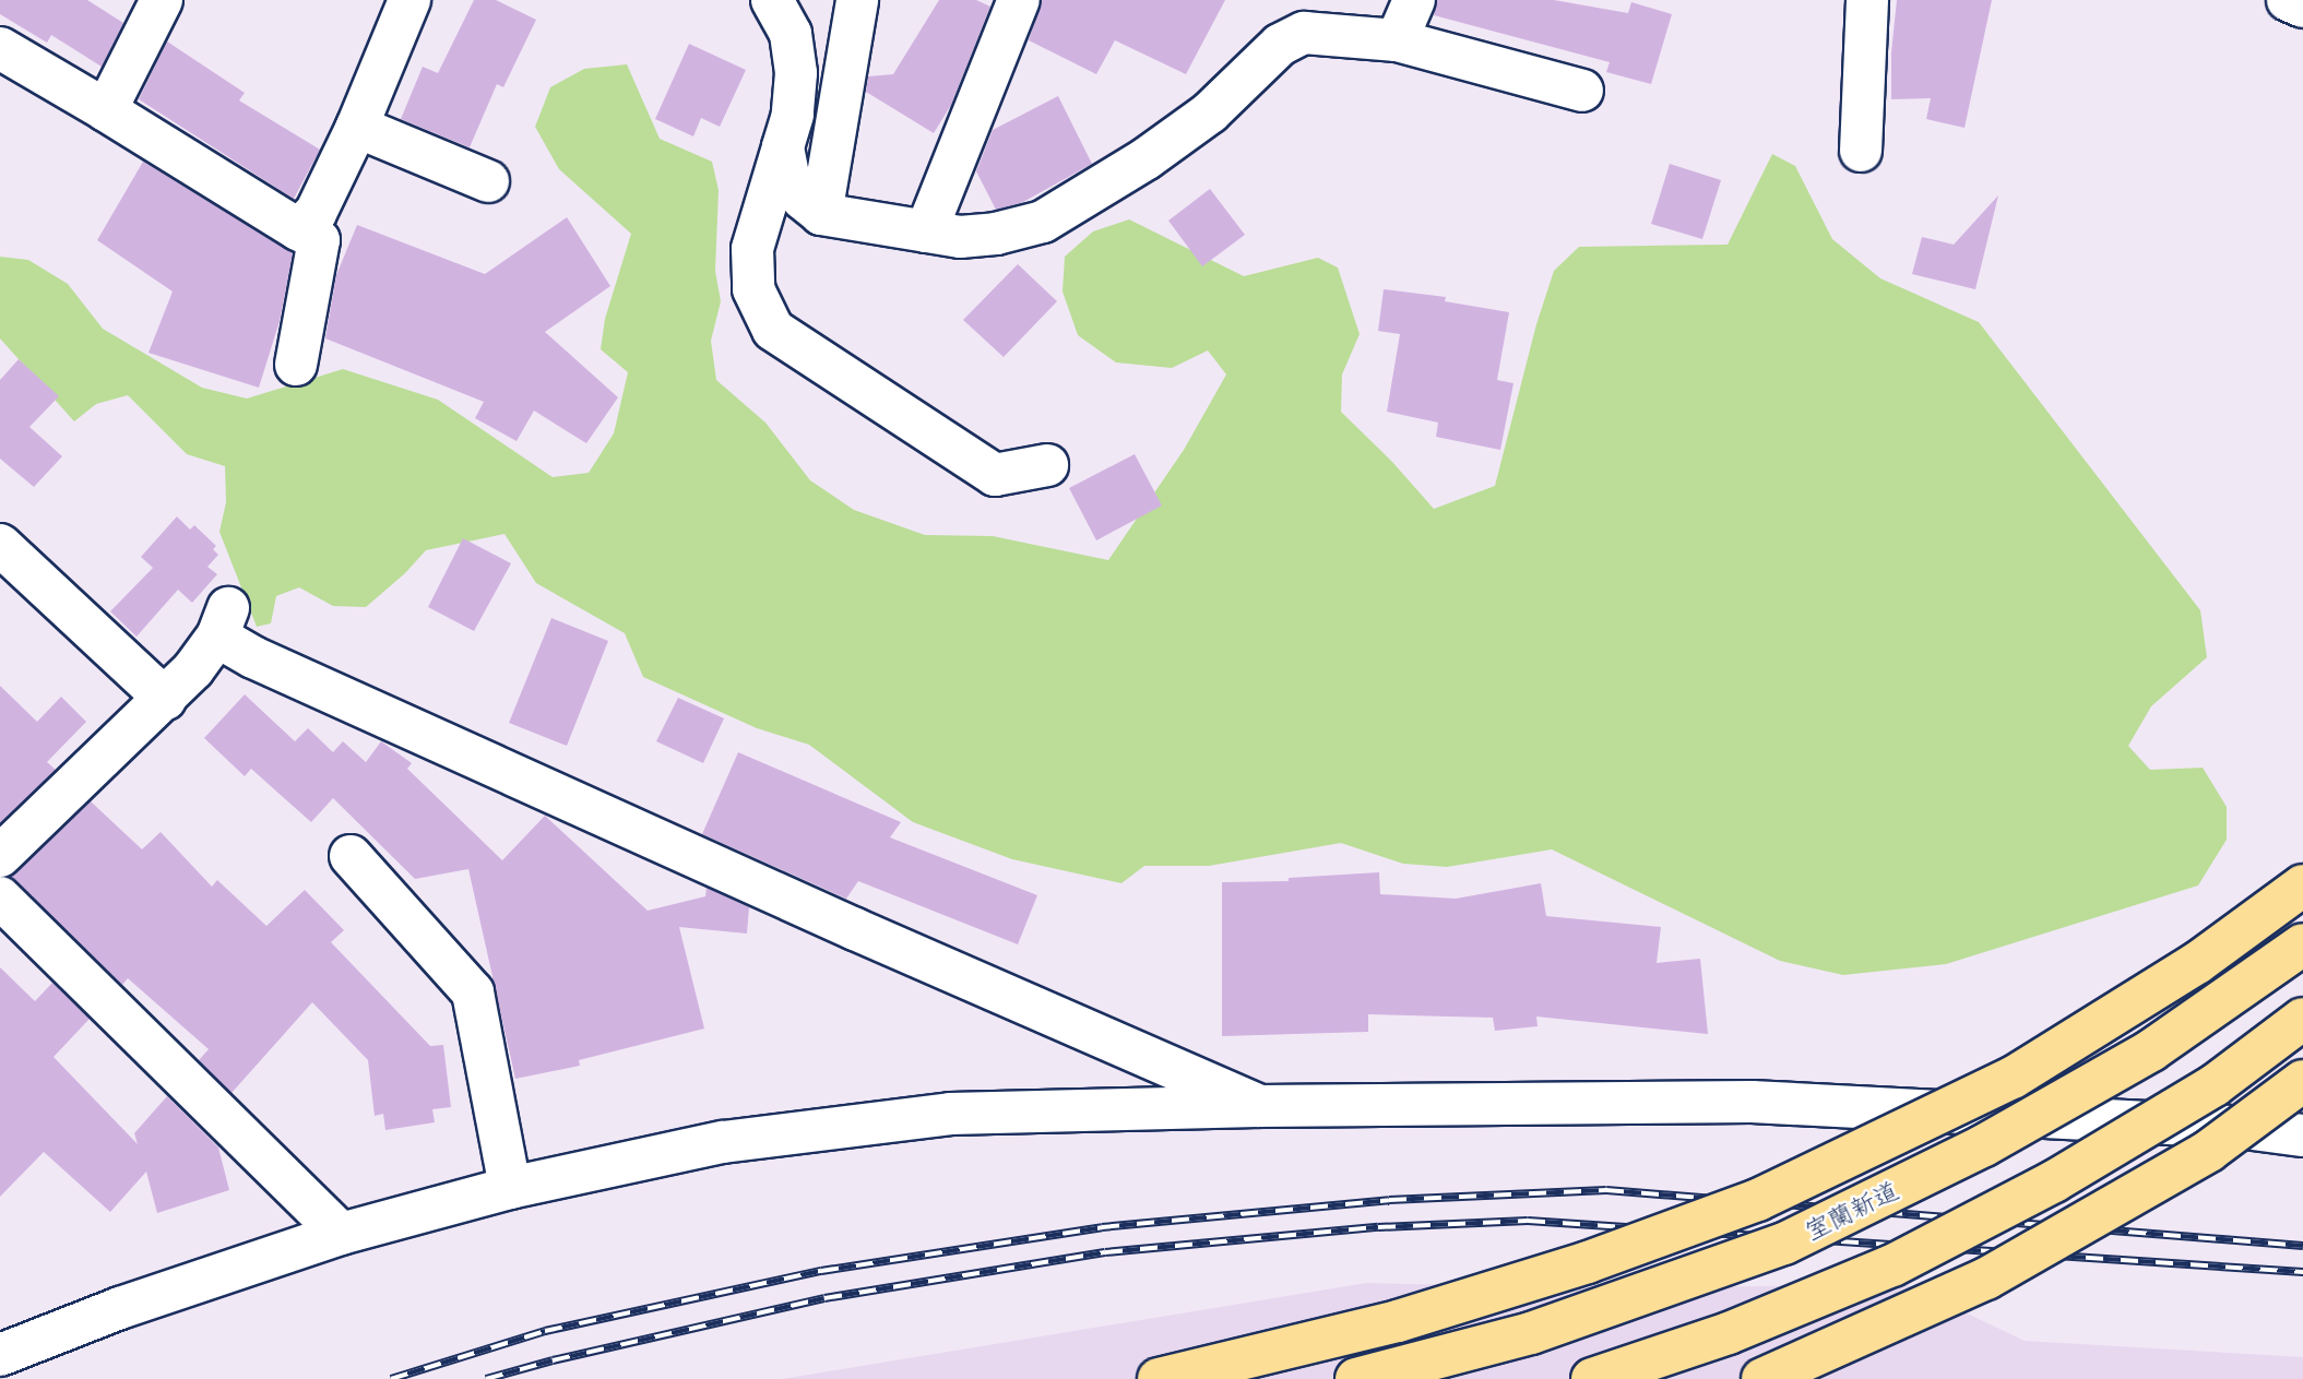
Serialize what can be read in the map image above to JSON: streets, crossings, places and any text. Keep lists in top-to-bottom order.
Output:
{
  "streets": {
    "highway": ["室蘭新道"]
  }
}
